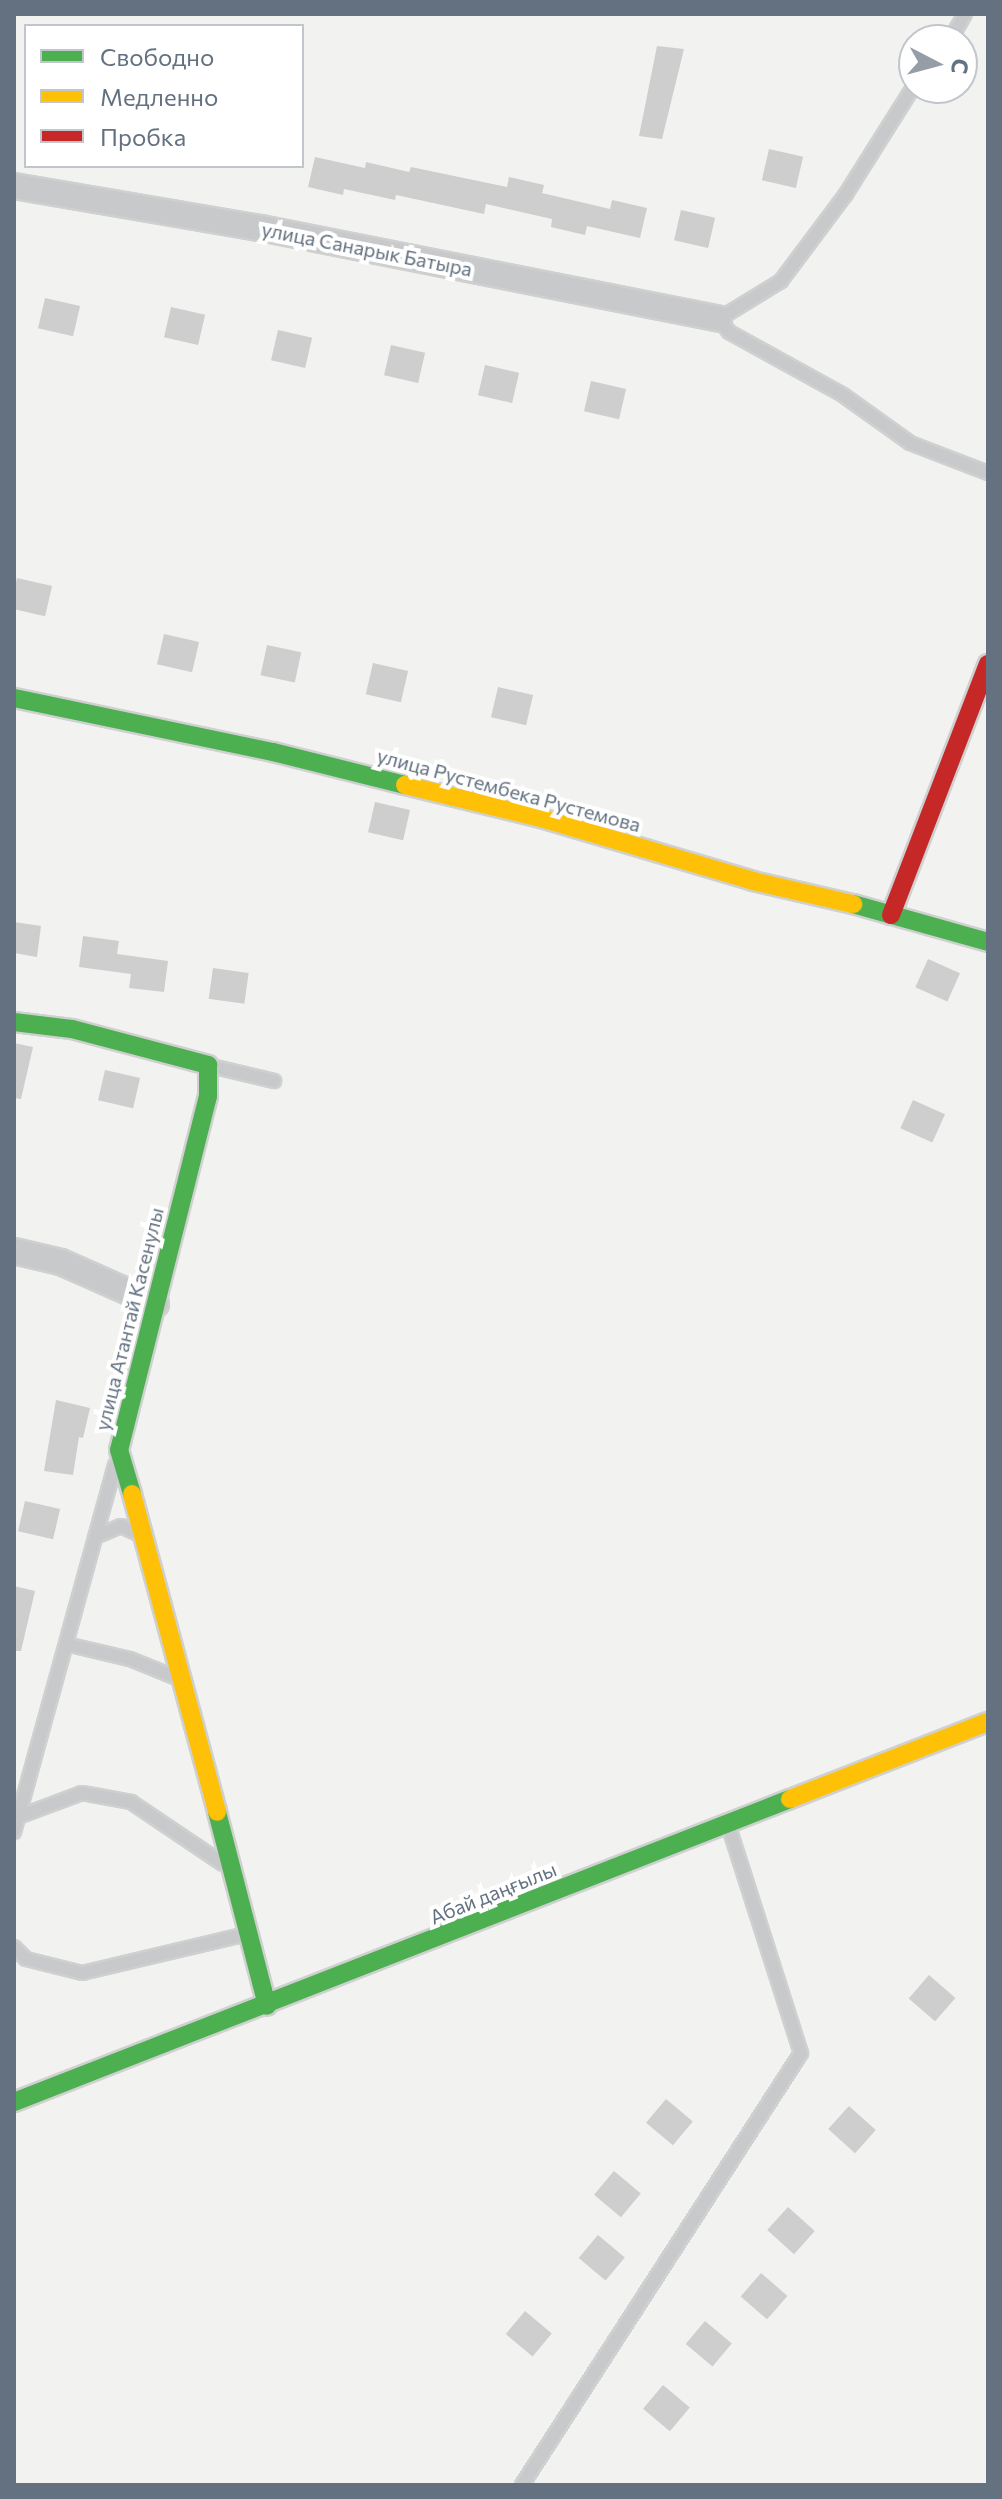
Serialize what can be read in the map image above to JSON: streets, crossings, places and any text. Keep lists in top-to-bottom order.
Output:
{
  "streets": {
    "street": [
      "улица Санарык Батыра",
      "улица Рустембека Рустемова",
      "улица Атантай Касенулы",
      "Абай даңғылы"
    ]
  },
  "crossings": [
    ["улица Атантай Касенулы", "Абай даңғылы"]
  ],
  "legend": ["Свободно", "Медленно", "Пробка"],
  "north": "right"
}
